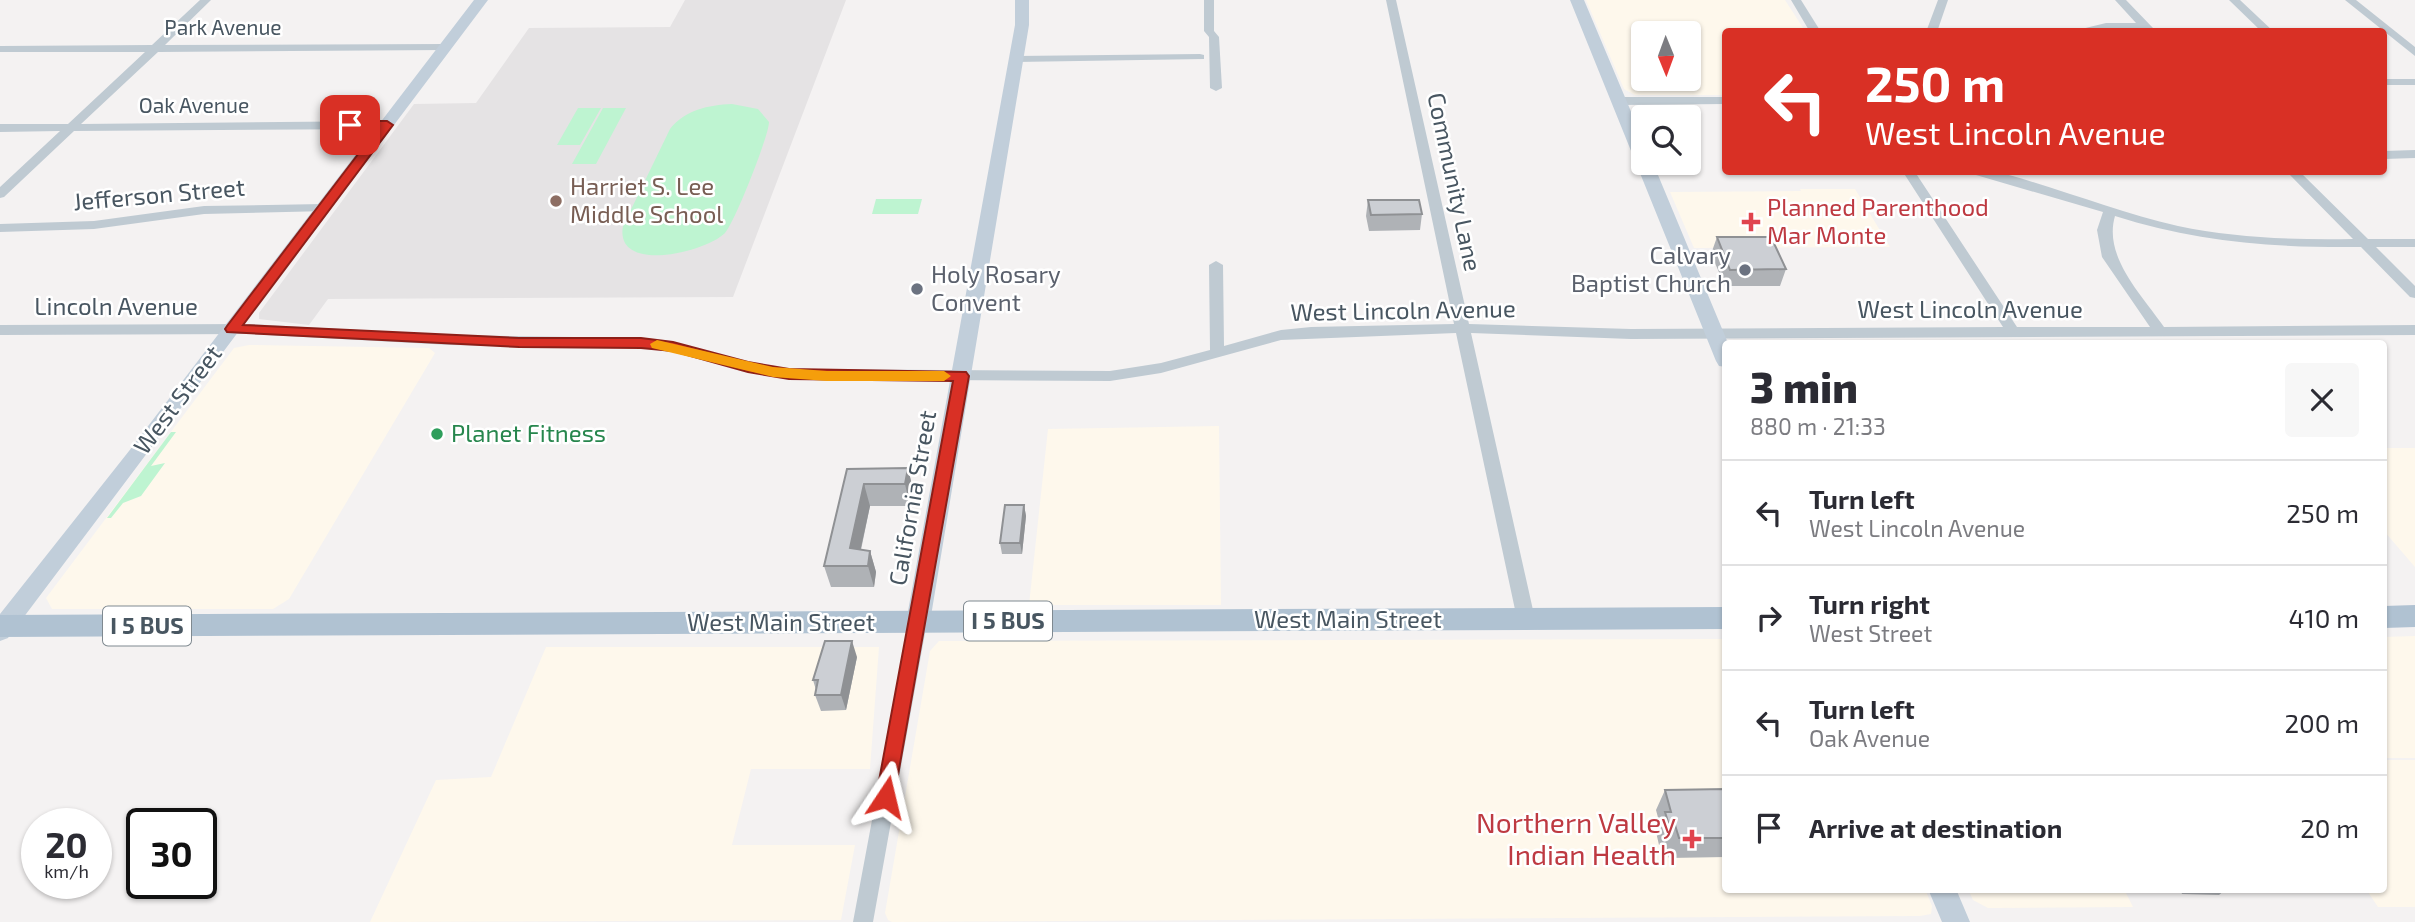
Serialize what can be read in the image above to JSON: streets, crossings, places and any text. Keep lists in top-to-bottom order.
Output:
{
  "streets": {
    "main road": ["West Main Street", "I 5 BUS"],
    "street": [
      "Park Avenue",
      "Oak Avenue",
      "Community Lane",
      "Jefferson Street",
      "Lincoln Avenue",
      "West Lincoln Avenue",
      "West Street",
      "California Street"
    ]
  },
  "crossings": [
    ["Park Avenue", "West Street"],
    ["Oak Avenue", "West Street"],
    ["Community Lane", "West Lincoln Avenue"],
    ["Community Lane", "West Main Street"],
    ["Jefferson Street", "West Street"],
    ["Lincoln Avenue", "West Lincoln Avenue"],
    ["Lincoln Avenue", "West Street"],
    ["West Lincoln Avenue", "West Street"],
    ["West Lincoln Avenue", "California Street"],
    ["West Street", "West Main Street"],
    ["California Street", "West Main Street"]
  ],
  "places": {
    "other": [
      "Harriet S. Lee Middle School",
      "Calvary Baptist Church",
      "Holy Rosary Convent",
      "Planet Fitness"
    ],
    "health": ["Planned Parenthood Mar Monte", "Northern Valley Indian Health"]
  },
  "north": "bottom",
  "page": {
    "turn": ["250 m", "West Lincoln Avenue"],
    "heading": ["3 min", "880 m · 21:33"],
    "list": [
      {
        "name": "Turn left",
        "note": "West Lincoln Avenue",
        "value": "250 m"
      },
      {
        "name": "Turn right",
        "note": "West Street",
        "value": "410 m"
      },
      {
        "name": "Turn left",
        "note": "Oak Avenue",
        "value": "200 m"
      },
      {
        "name": "Arrive at destination",
        "value": "20 m"
      }
    ],
    "speed": "20 km/h",
    "limit": "30"
  }
}
